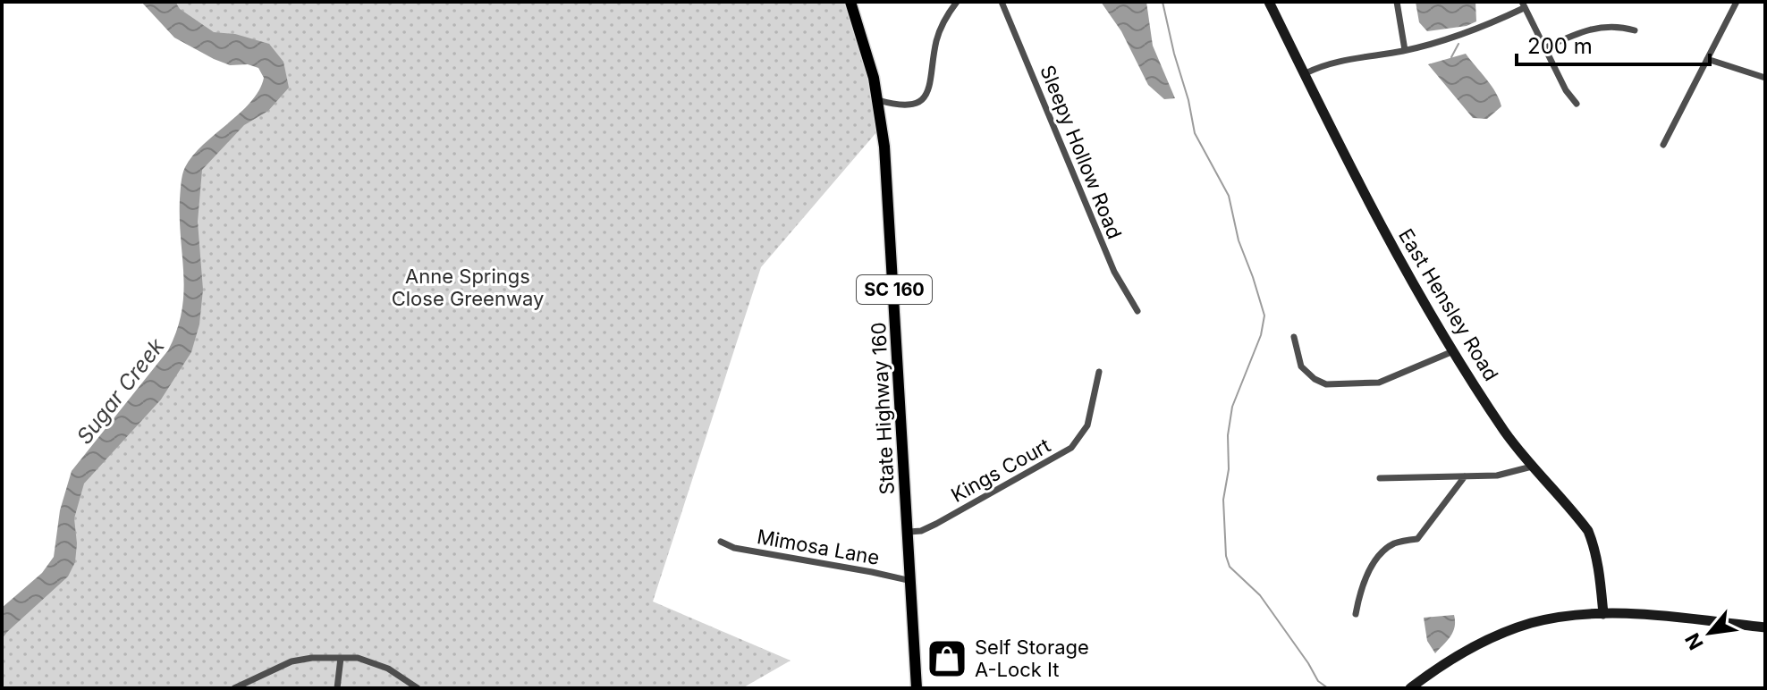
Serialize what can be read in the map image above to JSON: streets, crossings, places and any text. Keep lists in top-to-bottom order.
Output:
{
  "streets": {
    "main road": ["SC 160", "East Hensley Road", "State Highway 160"],
    "street": ["Sleepy Hollow Road", "Kings Court", "Mimosa Lane"]
  },
  "crossings": [
    ["State Highway 160", "Kings Court"],
    ["State Highway 160", "Mimosa Lane"]
  ],
  "water": ["Sugar Creek"],
  "parks": ["Anne Springs Close Greenway"],
  "places": {
    "shop": ["Self Storage A-Lock It"]
  },
  "scale_bar": "200 m",
  "north": "bottom left"
}
